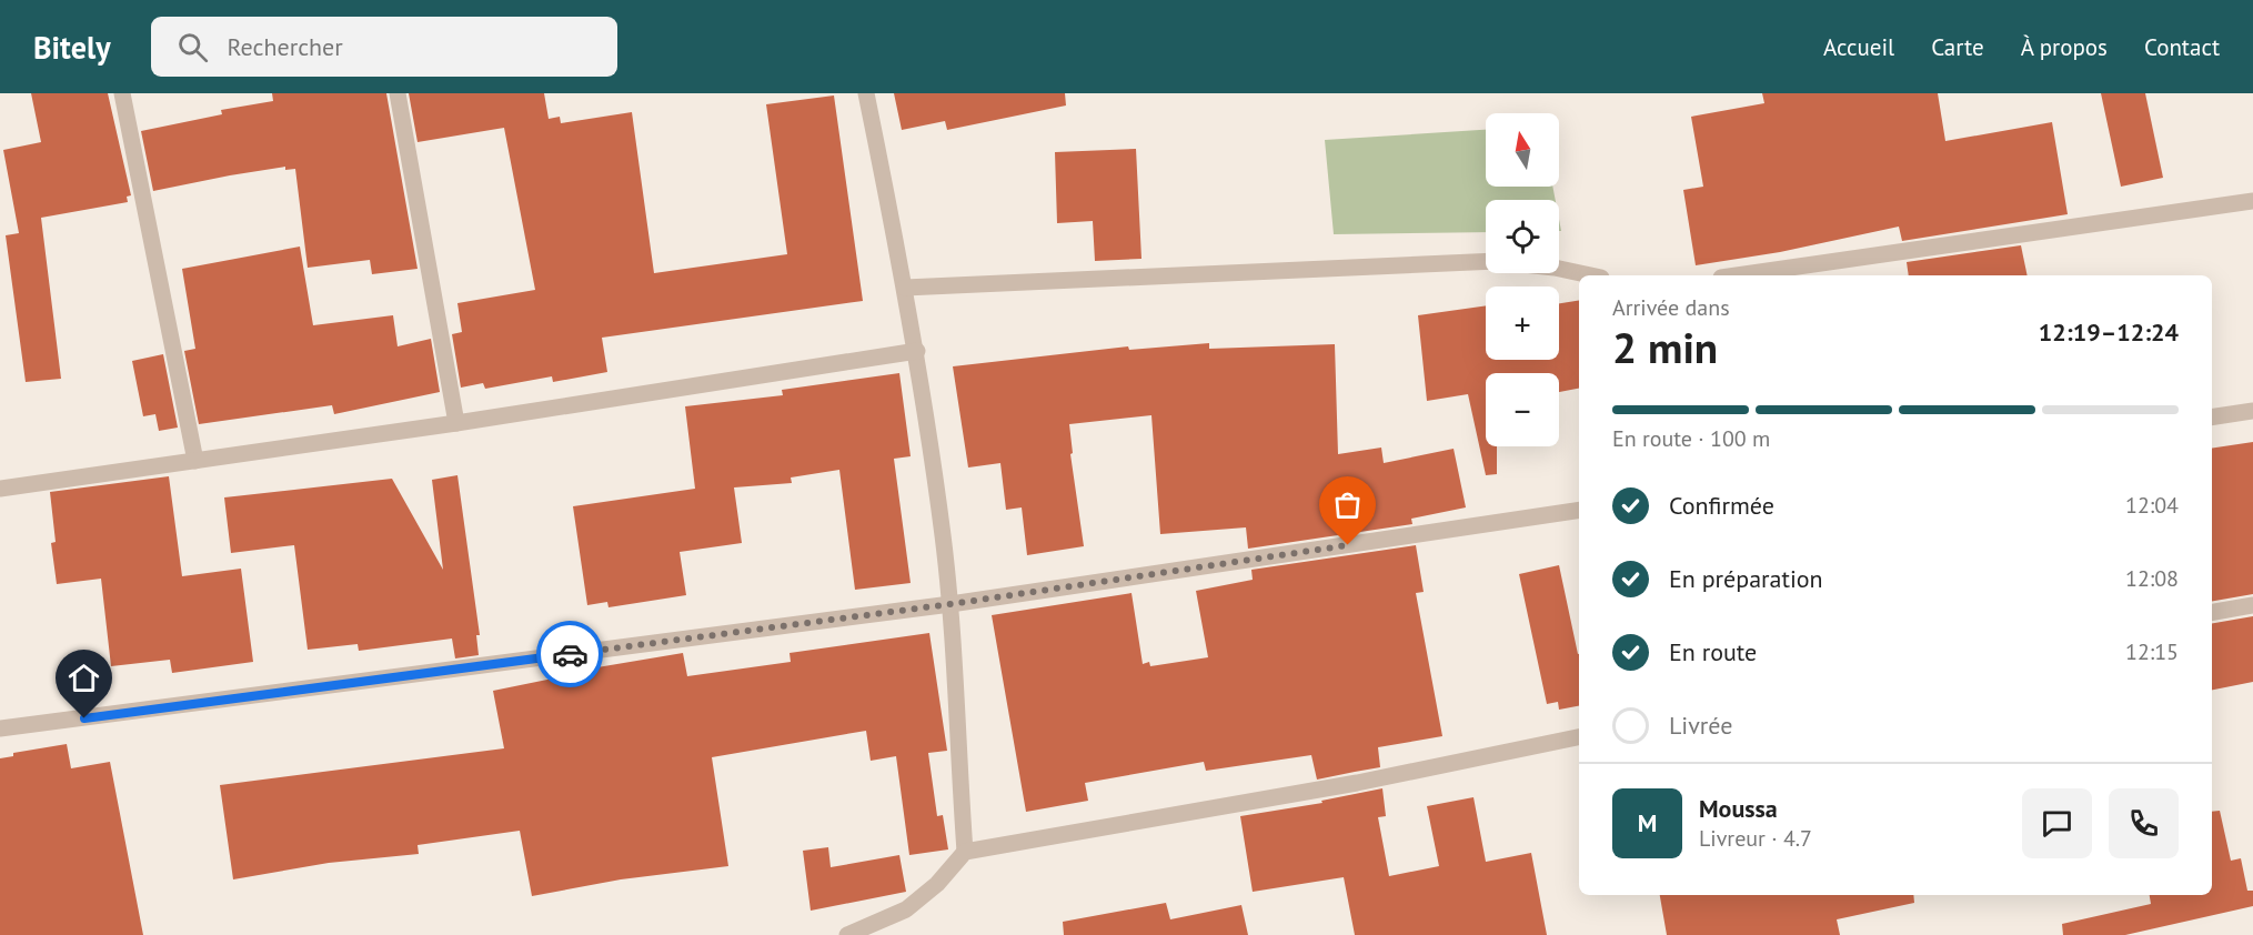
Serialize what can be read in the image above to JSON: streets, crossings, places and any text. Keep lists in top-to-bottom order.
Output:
{
  "north": "top",
  "page": {
    "header": "Bitely",
    "search": "Rechercher",
    "nav": [
      "Accueil",
      "Carte",
      "À propos",
      "Contact"
    ],
    "map_buttons": ["+", "−"],
    "heading": ["2 min", "Arrivée dans", "12:19–12:24"],
    "panel": ["Moussa", "Livreur · 4.7"],
    "bar": "En route · 100 m",
    "list": [
      ["Confirmée", "12:04"],
      ["En préparation", "12:08"],
      ["En route", "12:15"],
      "Livrée"
    ],
    "round": "M"
  }
}
